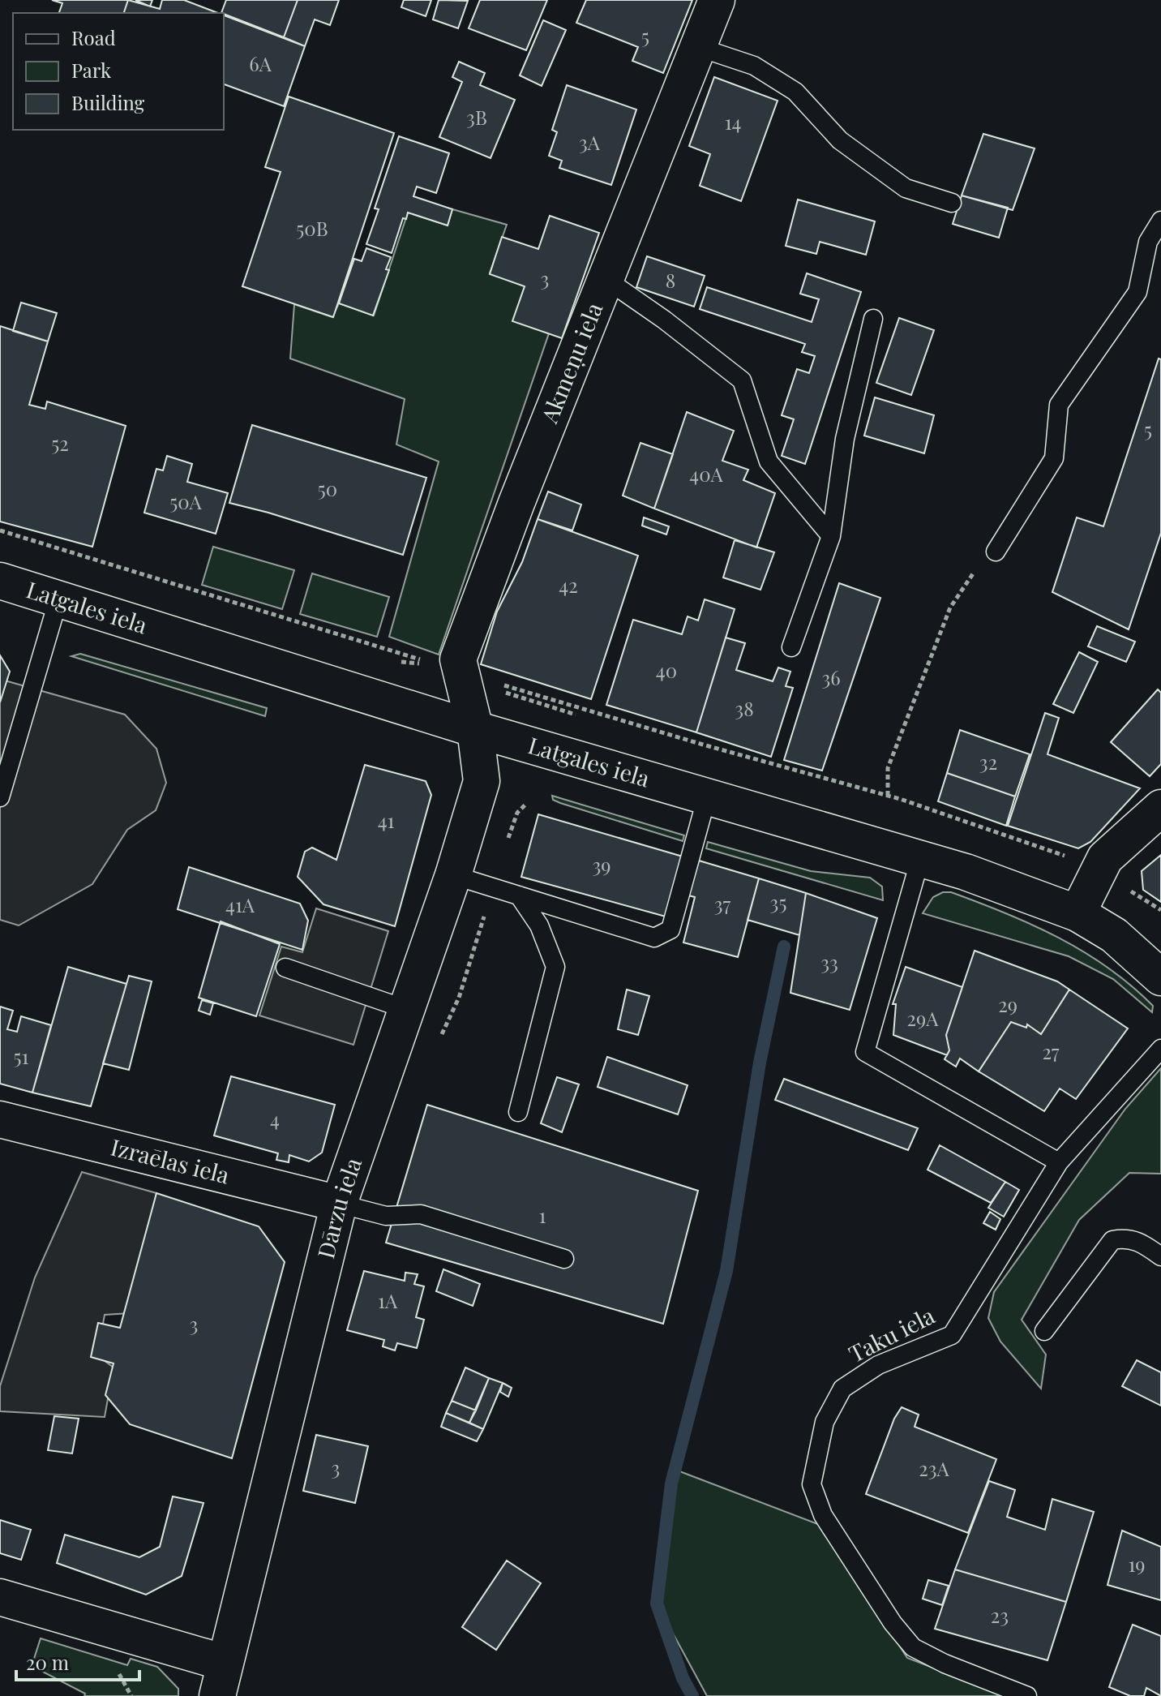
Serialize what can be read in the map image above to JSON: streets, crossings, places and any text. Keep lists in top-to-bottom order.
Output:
{
  "streets": {
    "street": [
      "Akmeņu iela",
      "Latgales iela",
      "Izraēlas iela",
      "Dārzu iela"
    ],
    "lane": ["Taku iela"]
  },
  "crossings": [
    ["Akmeņu iela", "Latgales iela"],
    ["Akmeņu iela", "Dārzu iela"],
    ["Latgales iela", "Dārzu iela"],
    ["Izraēlas iela", "Dārzu iela"]
  ],
  "house_numbers": [
    "5",
    "6A",
    "3B",
    "14",
    "3A",
    "50B",
    "3",
    "8",
    "5",
    "52",
    "40A",
    "50",
    "50A",
    "42",
    "40",
    "36",
    "38",
    "32",
    "41",
    "39",
    "35",
    "37",
    "41A",
    "33",
    "29",
    "29A",
    "27",
    "51",
    "4",
    "1",
    "1A",
    "3",
    "3",
    "23A",
    "19",
    "23"
  ],
  "legend": ["Road", "Park", "Building"],
  "scale_bar": "20 m"
}
